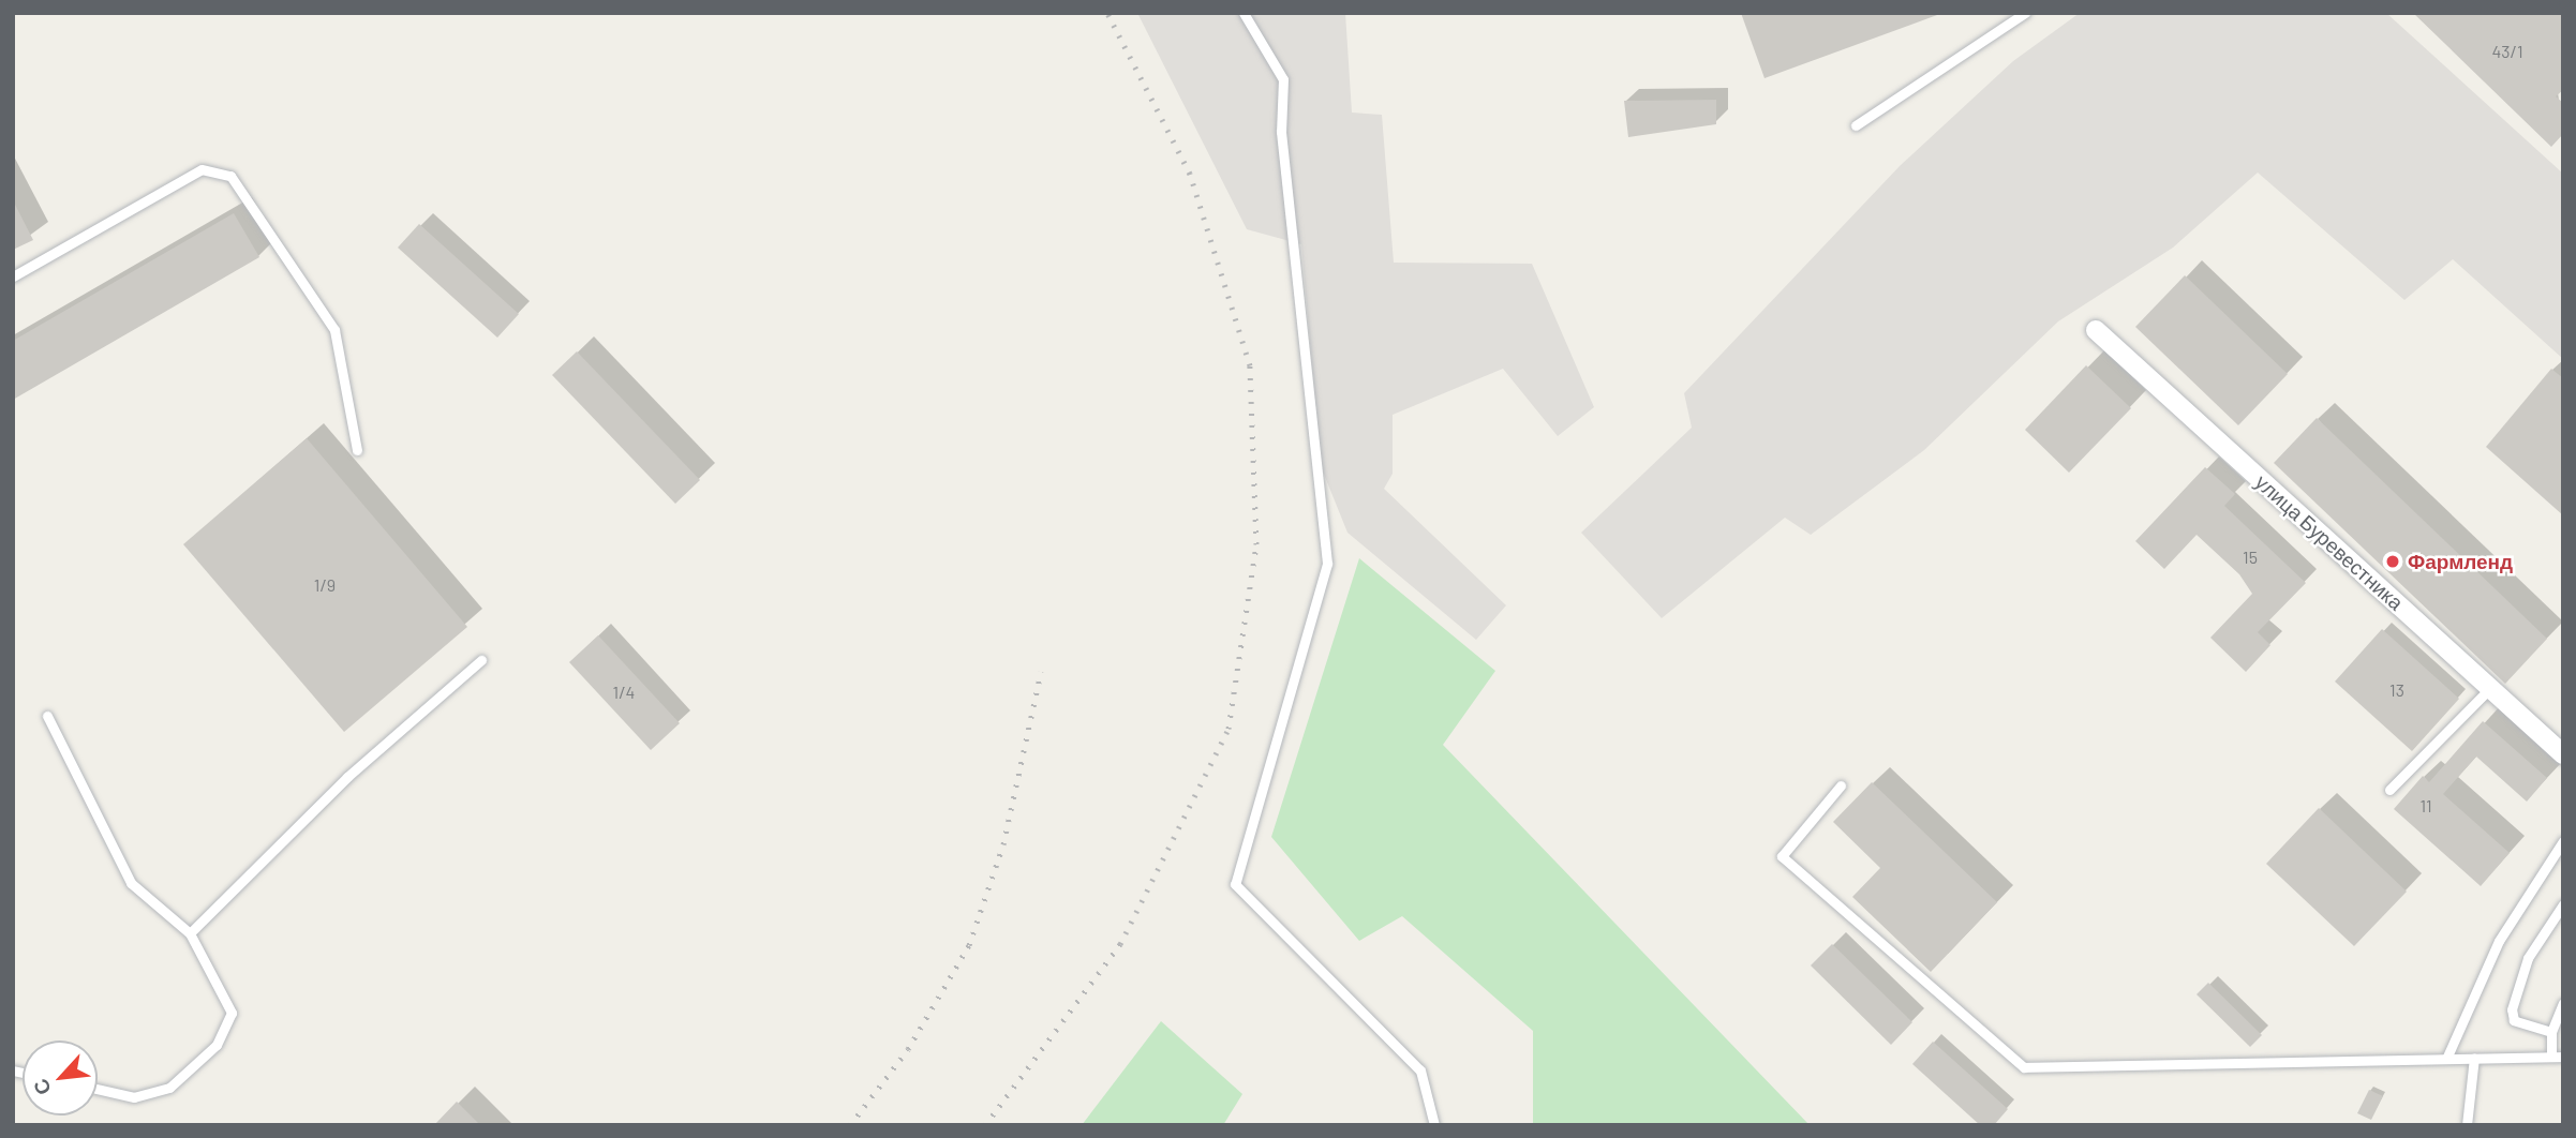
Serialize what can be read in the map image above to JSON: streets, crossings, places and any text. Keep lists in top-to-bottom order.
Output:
{
  "streets": {
    "street": ["улица Буревестника"]
  },
  "places": ["Фармленд"],
  "house_numbers": [
    "43/1",
    "15",
    "1/9",
    "13",
    "1/4",
    "11"
  ],
  "north": "bottom left"
}
